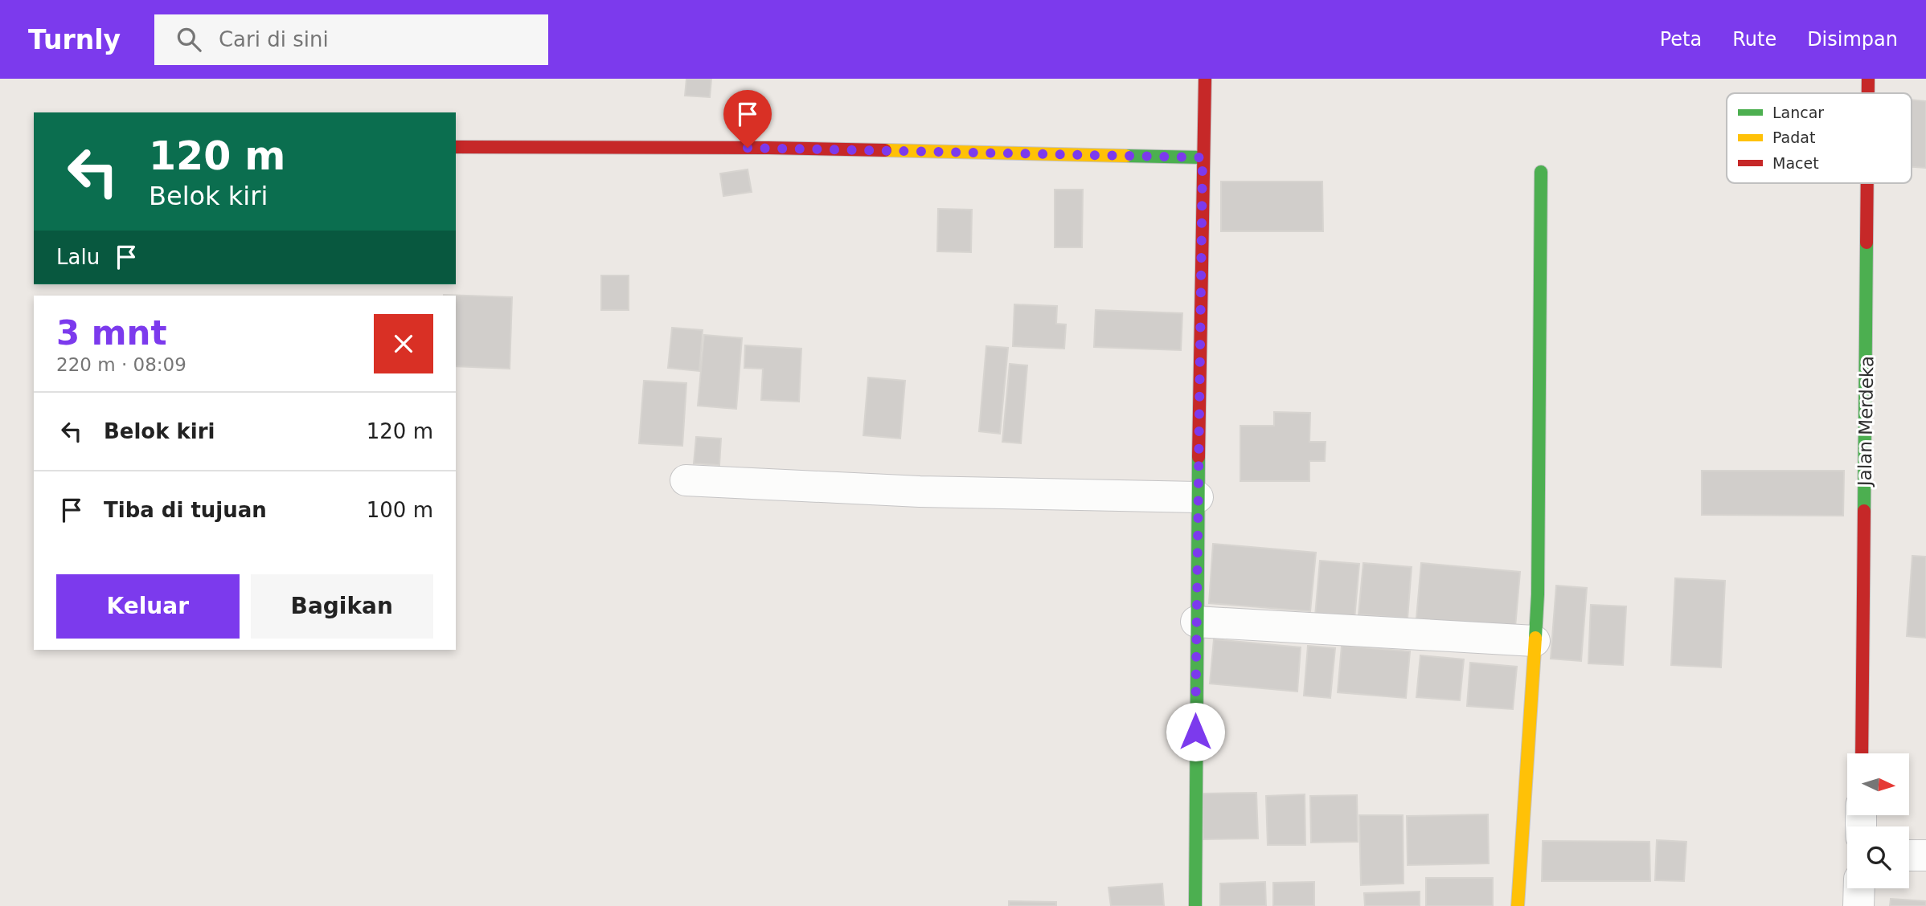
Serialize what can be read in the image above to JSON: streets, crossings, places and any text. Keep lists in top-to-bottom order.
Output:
{
  "streets": {
    "street": ["Jalan Merdeka"]
  },
  "legend": ["Lancar", "Padat", "Macet"],
  "north": "right",
  "page": {
    "header": "Turnly",
    "search": "Cari di sini",
    "nav": ["Peta", "Rute", "Disimpan"],
    "turn": ["120 m", "Belok kiri"],
    "then": "Lalu",
    "heading": ["3 mnt", "220 m · 08:09"],
    "list": [
      {
        "name": "Belok kiri",
        "value": "120 m"
      },
      {
        "name": "Tiba di tujuan",
        "value": "100 m"
      }
    ],
    "buttons": ["Keluar", "Bagikan"]
  }
}
